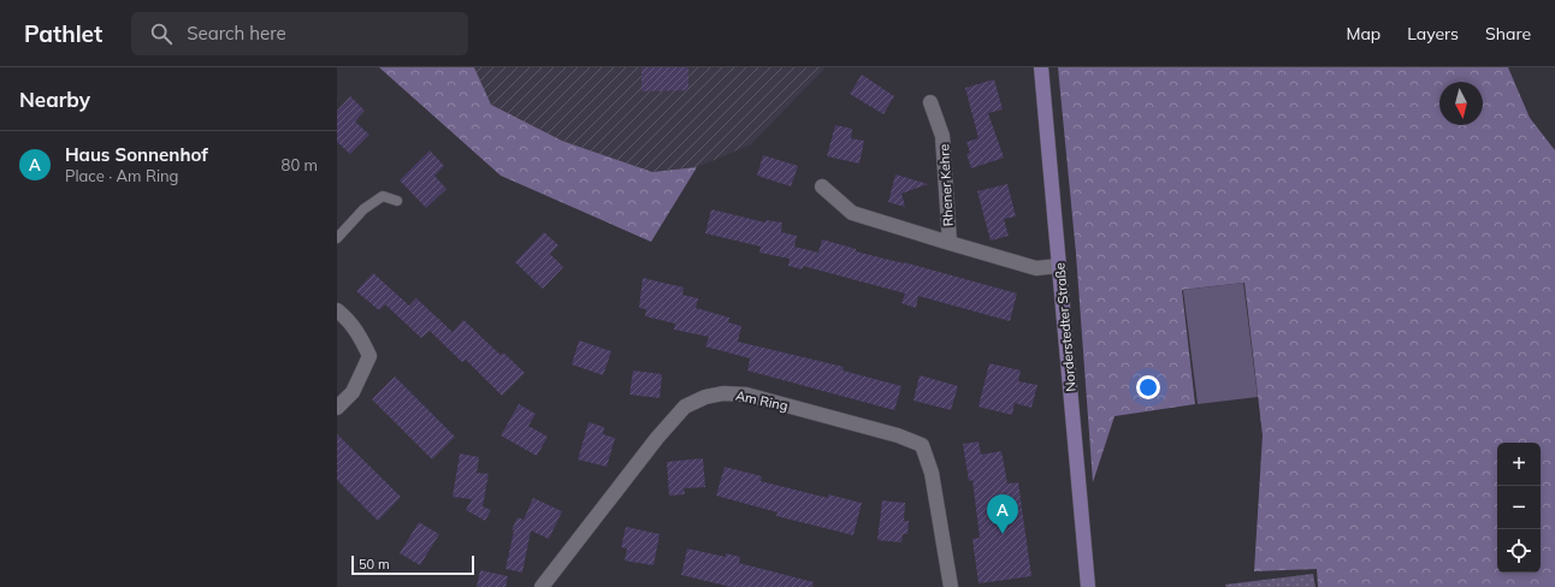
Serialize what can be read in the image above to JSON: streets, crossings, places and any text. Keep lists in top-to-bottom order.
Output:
{
  "streets": {
    "street": ["Rhener Kehre", "Norderstedter Straße", "Am Ring"]
  },
  "crossings": [
    ["Rhener Kehre", "Norderstedter Straße"]
  ],
  "scale_bar": "50 m",
  "north": "bottom",
  "page": {
    "header": "Pathlet",
    "search": "Search here",
    "nav": ["Map", "Layers", "Share"],
    "heading": "Nearby",
    "list": [
      {
        "mark": "A",
        "name": "Haus Sonnenhof",
        "note": "Place · Am Ring",
        "value": "80 m"
      }
    ],
    "map_buttons": ["+", "−"],
    "pins": "A",
    "scale": "50 m"
  }
}
